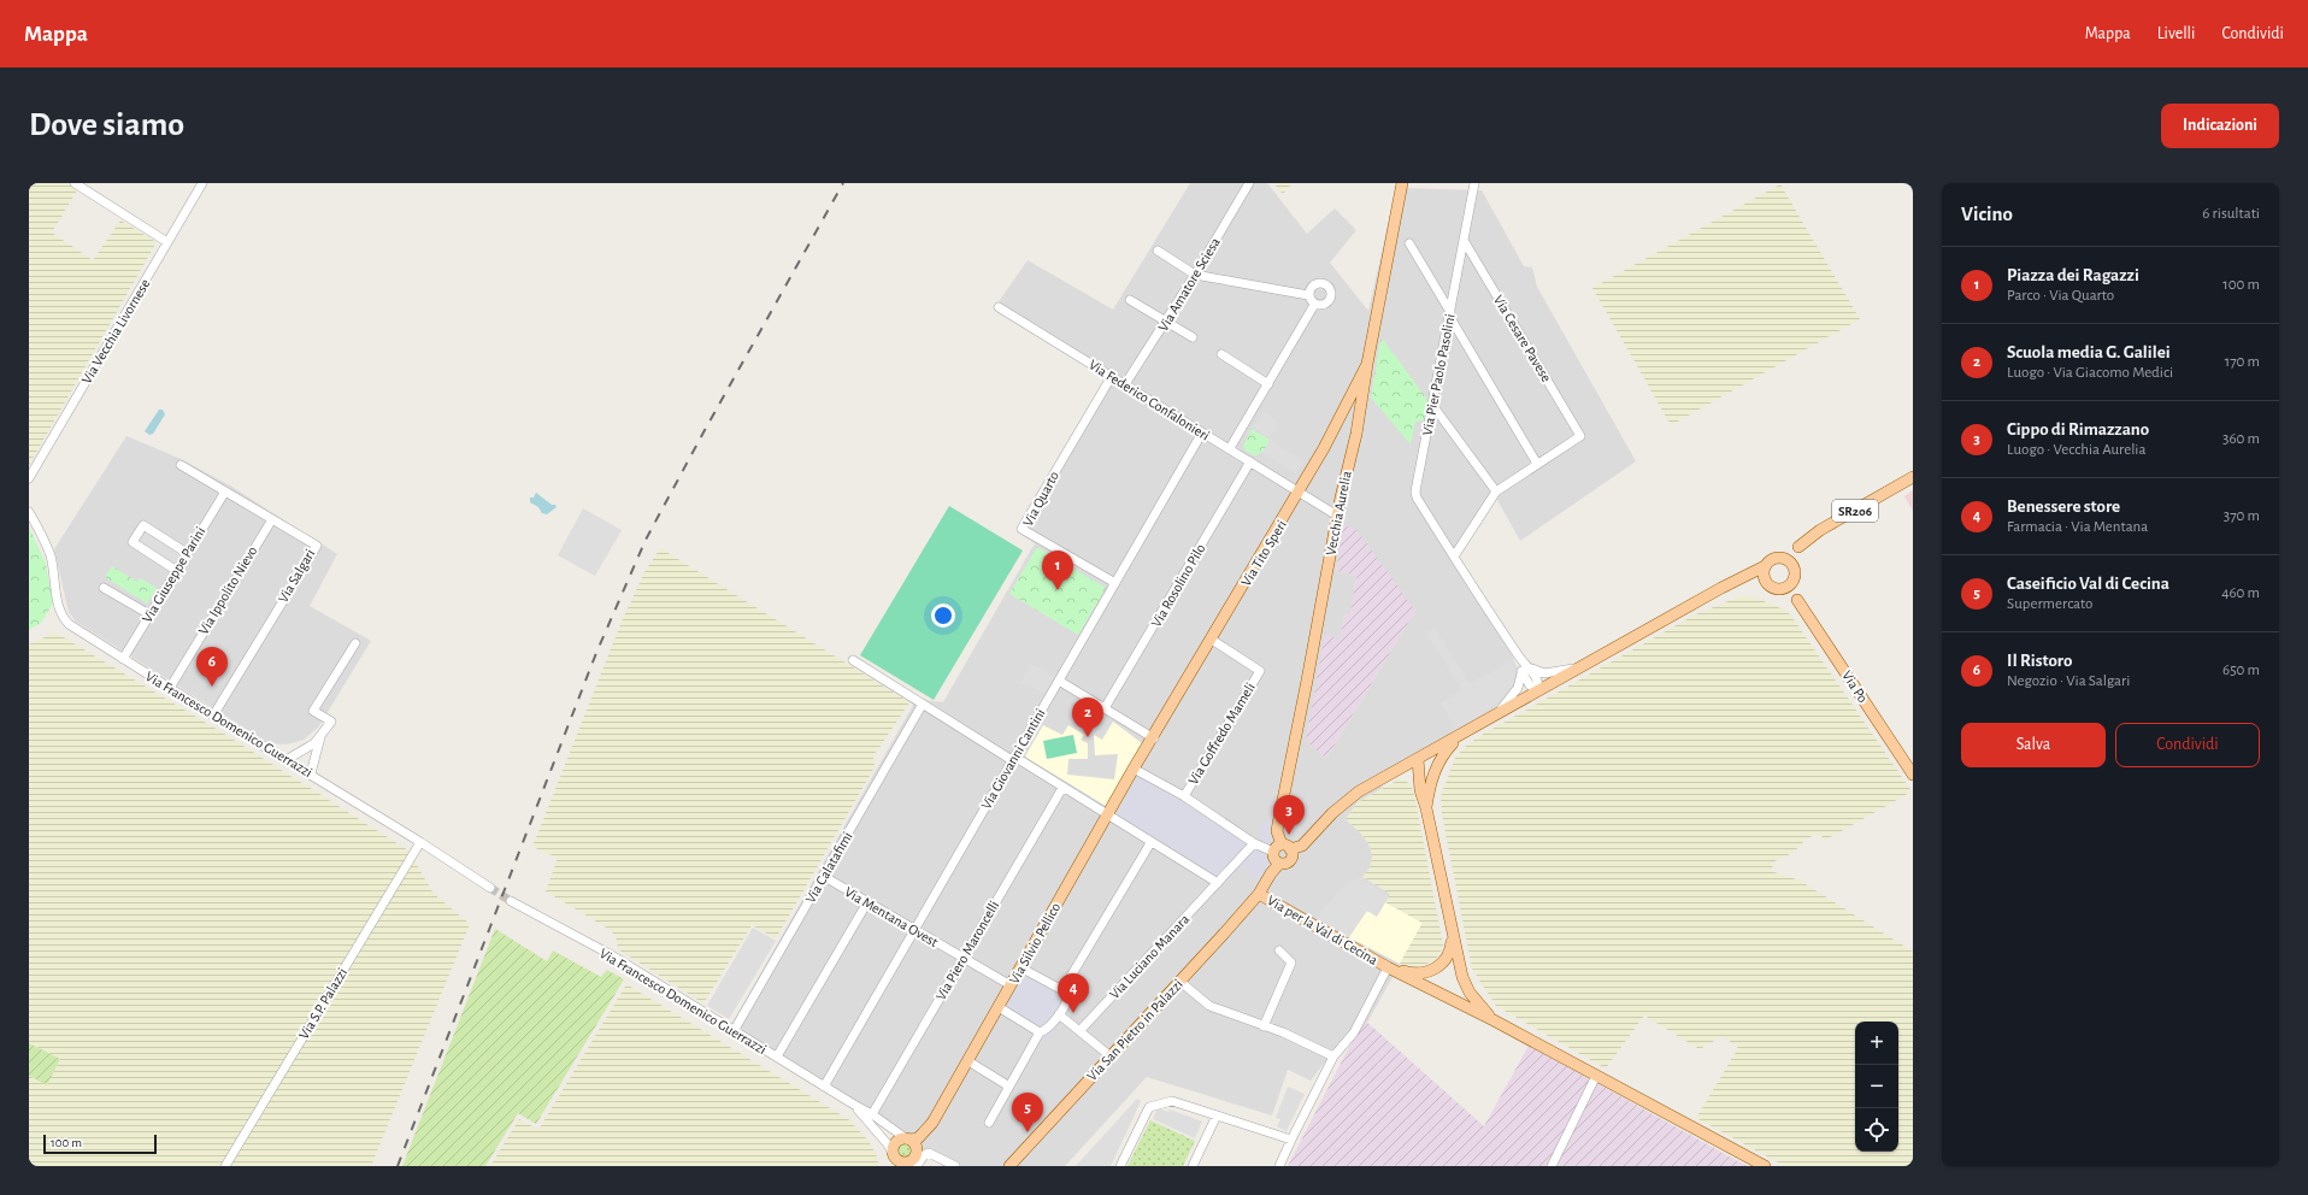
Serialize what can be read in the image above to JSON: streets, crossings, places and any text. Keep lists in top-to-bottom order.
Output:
{
  "streets": {
    "main road": [
      "SR206",
      "Vecchia Aurelia",
      "Via Tito Speri",
      "Via Po",
      "Via per la Val di Cecina",
      "Via Silvio Pellico",
      "Via San Pietro in Palazzi"
    ],
    "street": [
      "Via Amatore Sciesa",
      "Via Vecchia Livornese",
      "Via Cesare Pavese",
      "Via Pier Paolo Pasolini",
      "Via Federico Confalonieri",
      "Via Quarto",
      "Via Giuseppe Parini",
      "Via Salgari",
      "Via Rosolino Pilo",
      "Via Ippolito Nievo",
      "Via Francesco Domenico Guerrazzi",
      "Via Goffredo Mameli",
      "Via Giovanni Cantini",
      "Via Calatafimi",
      "Via Mentana Ovest",
      "Via Piero Maroncelli",
      "Via Luciano Manara",
      "Via S.P. Palazzi"
    ]
  },
  "crossings": [
    ["Via Amatore Sciesa", "Via Federico Confalonieri"],
    ["Via Cesare Pavese", "Via Pier Paolo Pasolini"],
    ["Via Federico Confalonieri", "Via Quarto"],
    ["Via Federico Confalonieri", "Vecchia Aurelia"],
    ["Via Federico Confalonieri", "Via Tito Speri"],
    ["Via Federico Confalonieri", "Via Rosolino Pilo"],
    ["Via Federico Confalonieri", "Via Giovanni Cantini"],
    ["Via Quarto", "Via Giovanni Cantini"],
    ["SR206", "Via Po"],
    ["Vecchia Aurelia", "Via Tito Speri"],
    ["Via Tito Speri", "Via Goffredo Mameli"],
    ["Via Tito Speri", "Via Silvio Pellico"],
    ["Via Giuseppe Parini", "Via Salgari"],
    ["Via Giuseppe Parini", "Via Francesco Domenico Guerrazzi"],
    ["Via Salgari", "Via Ippolito Nievo"],
    ["Via Salgari", "Via Francesco Domenico Guerrazzi"],
    ["Via Ippolito Nievo", "Via Francesco Domenico Guerrazzi"],
    ["Via Francesco Domenico Guerrazzi", "Via Giovanni Cantini"],
    ["Via Francesco Domenico Guerrazzi", "Via Calatafimi"],
    ["Via Francesco Domenico Guerrazzi", "Via Silvio Pellico"],
    ["Via Francesco Domenico Guerrazzi", "Via Piero Maroncelli"],
    ["Via Francesco Domenico Guerrazzi", "Via S.P. Palazzi"],
    ["Via Giovanni Cantini", "Via Mentana Ovest"],
    ["Via Calatafimi", "Via Mentana Ovest"],
    ["Via Mentana Ovest", "Via Silvio Pellico"],
    ["Via Mentana Ovest", "Via Piero Maroncelli"],
    ["Via per la Val di Cecina", "Via San Pietro in Palazzi"]
  ],
  "scale_bar": "100 m",
  "page": {
    "header": "Mappa",
    "nav": ["Mappa", "Livelli", "Condividi"],
    "buttons": [
      "Indicazioni",
      ["Salva", "Condividi"]
    ],
    "title": "Dove siamo",
    "heading": ["Vicino", "6 risultati"],
    "list": [
      {
        "mark": "1",
        "name": "Piazza dei Ragazzi",
        "note": "Parco · Via Quarto",
        "value": "100 m"
      },
      {
        "mark": "2",
        "name": "Scuola media G. Galilei",
        "note": "Luogo · Via Giacomo Medici",
        "value": "170 m"
      },
      {
        "mark": "3",
        "name": "Cippo di Rimazzano",
        "note": "Luogo · Vecchia Aurelia",
        "value": "360 m"
      },
      {
        "mark": "4",
        "name": "Benessere store",
        "note": "Farmacia · Via Mentana",
        "value": "370 m"
      },
      {
        "mark": "5",
        "name": "Caseificio Val di Cecina",
        "note": "Supermercato",
        "value": "460 m"
      },
      {
        "mark": "6",
        "name": "Il Ristoro",
        "note": "Negozio · Via Salgari",
        "value": "650 m"
      }
    ],
    "pins": [
      "1",
      "6",
      "2",
      "3",
      "4",
      "5"
    ],
    "map_buttons": ["+", "−"],
    "scale": "100 m"
  }
}
